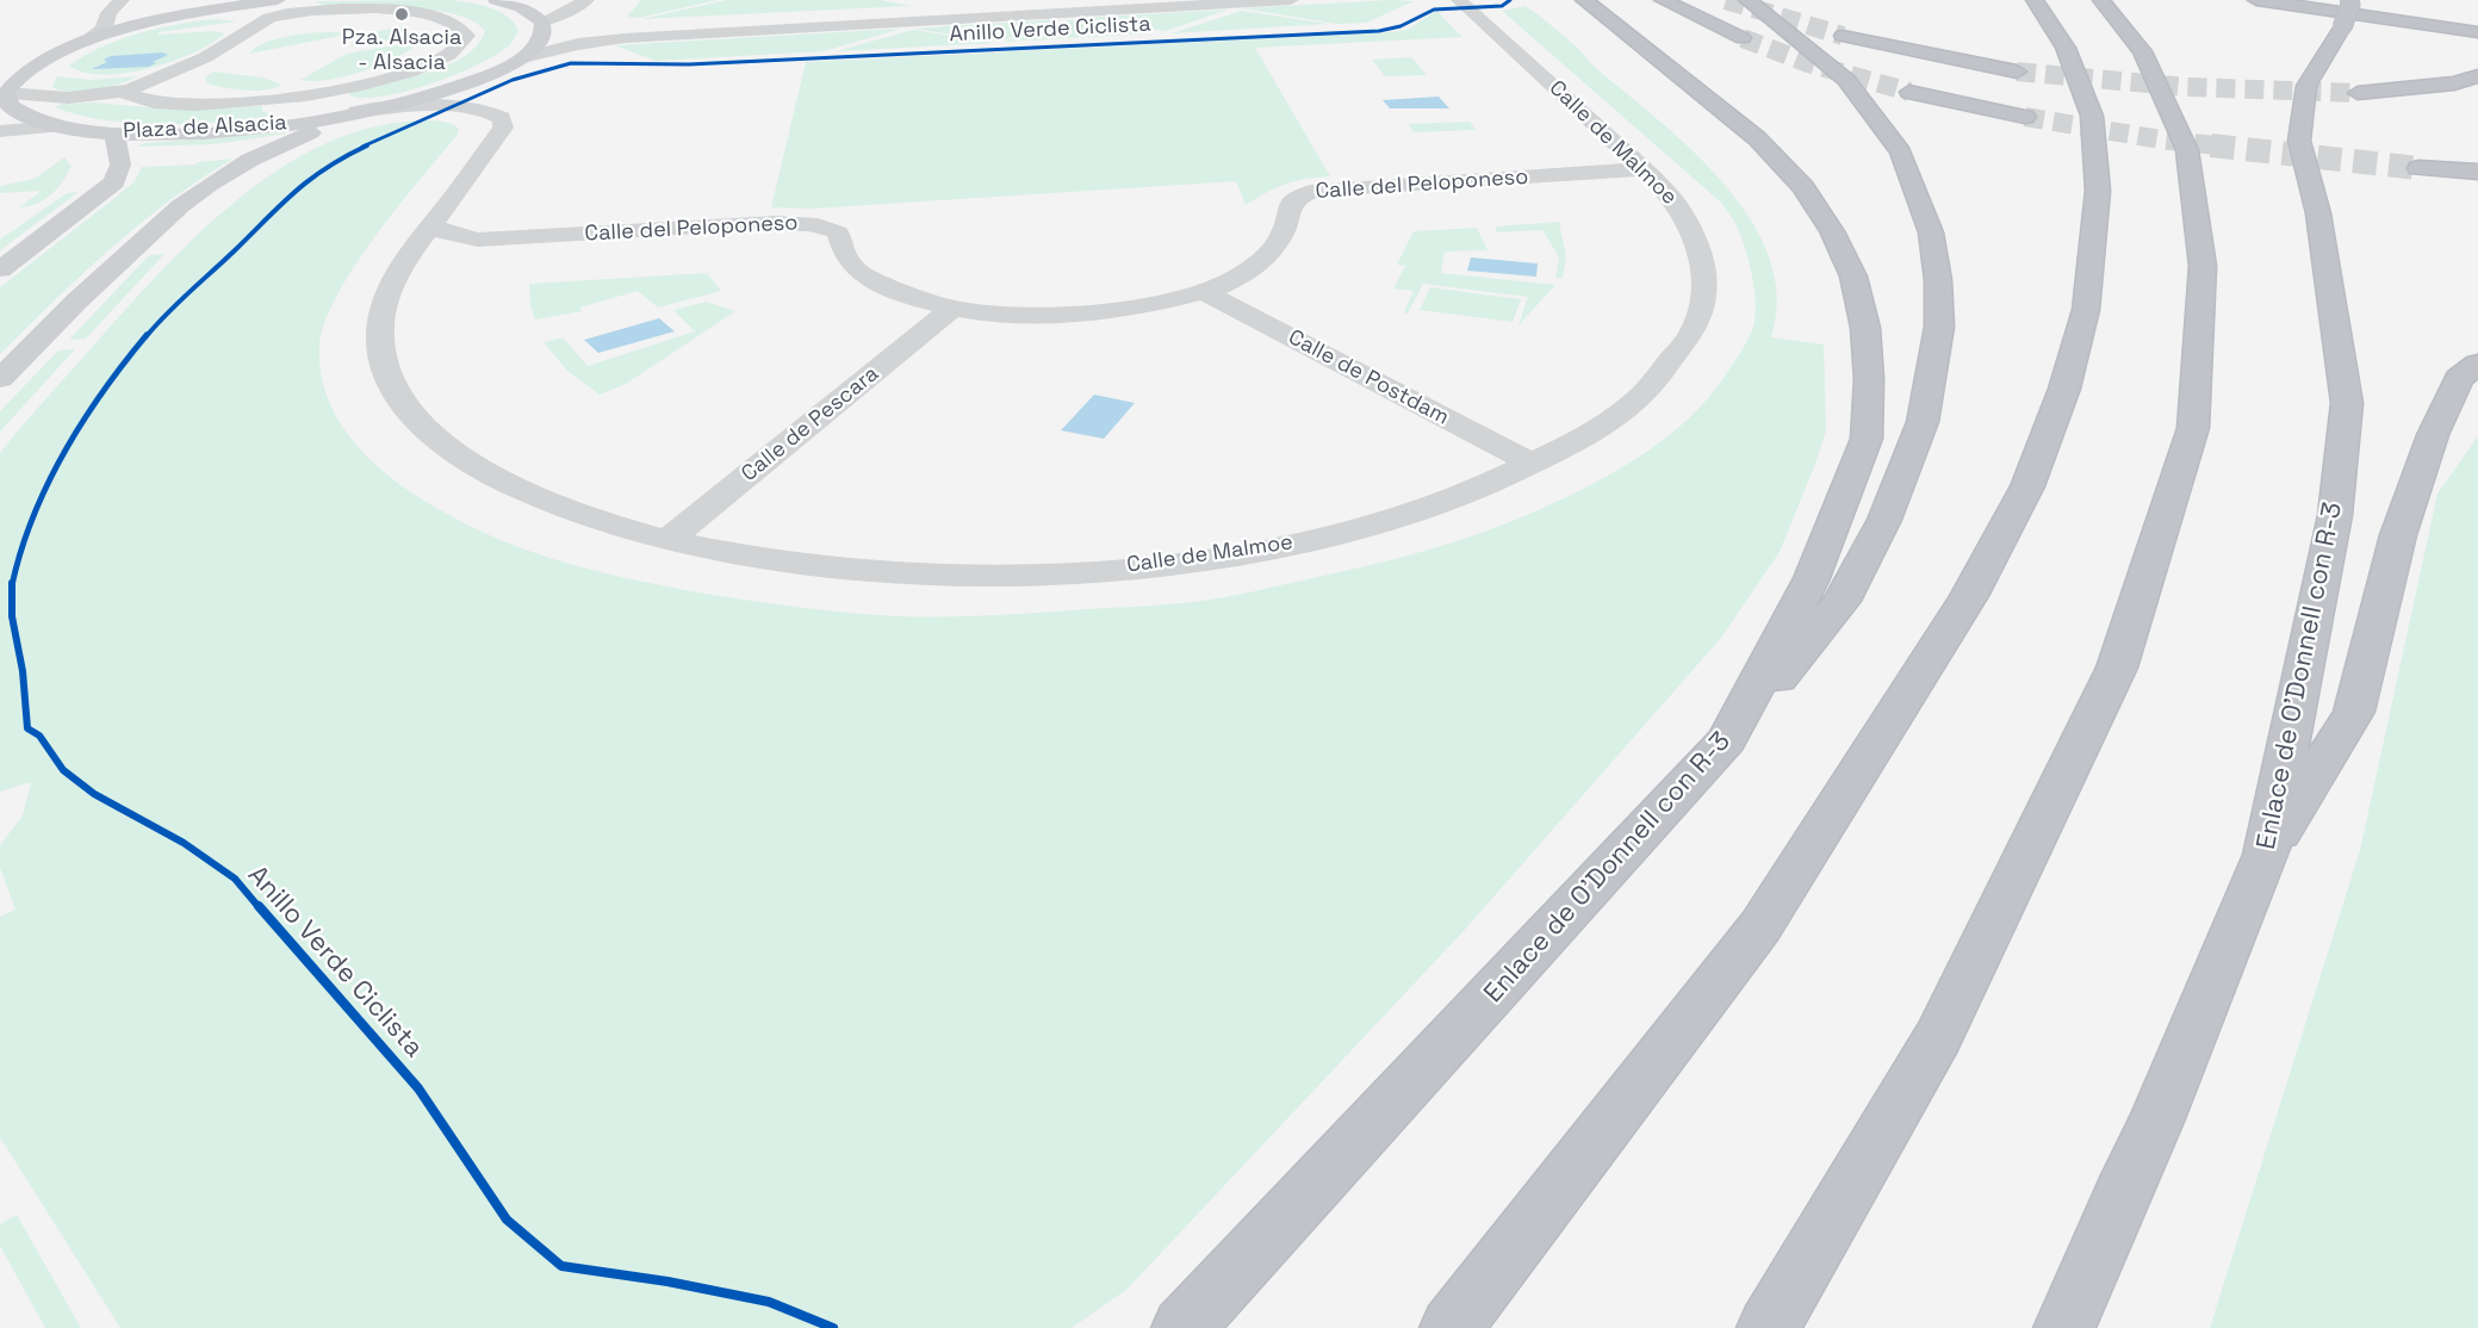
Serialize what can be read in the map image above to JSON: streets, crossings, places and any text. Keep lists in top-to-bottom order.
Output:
{
  "streets": {
    "highway": ["Enlace de O'Donnell con R-3"],
    "main road": ["Plaza de Alsacia"],
    "street": [
      "Calle de Malmoe",
      "Calle del Peloponeso",
      "Calle de Postdam",
      "Calle de Pescara"
    ],
    "cycle path": ["Anillo Verde Ciclista"]
  },
  "crossings": [
    ["Plaza de Alsacia", "Calle de Malmoe"],
    ["Calle de Malmoe", "Calle del Peloponeso"],
    ["Calle de Malmoe", "Calle de Postdam"],
    ["Calle de Malmoe", "Calle de Pescara"],
    ["Calle del Peloponeso", "Calle de Postdam"],
    ["Calle del Peloponeso", "Calle de Pescara"]
  ],
  "places": ["Pza. Alsacia - Alsacia"]
}
